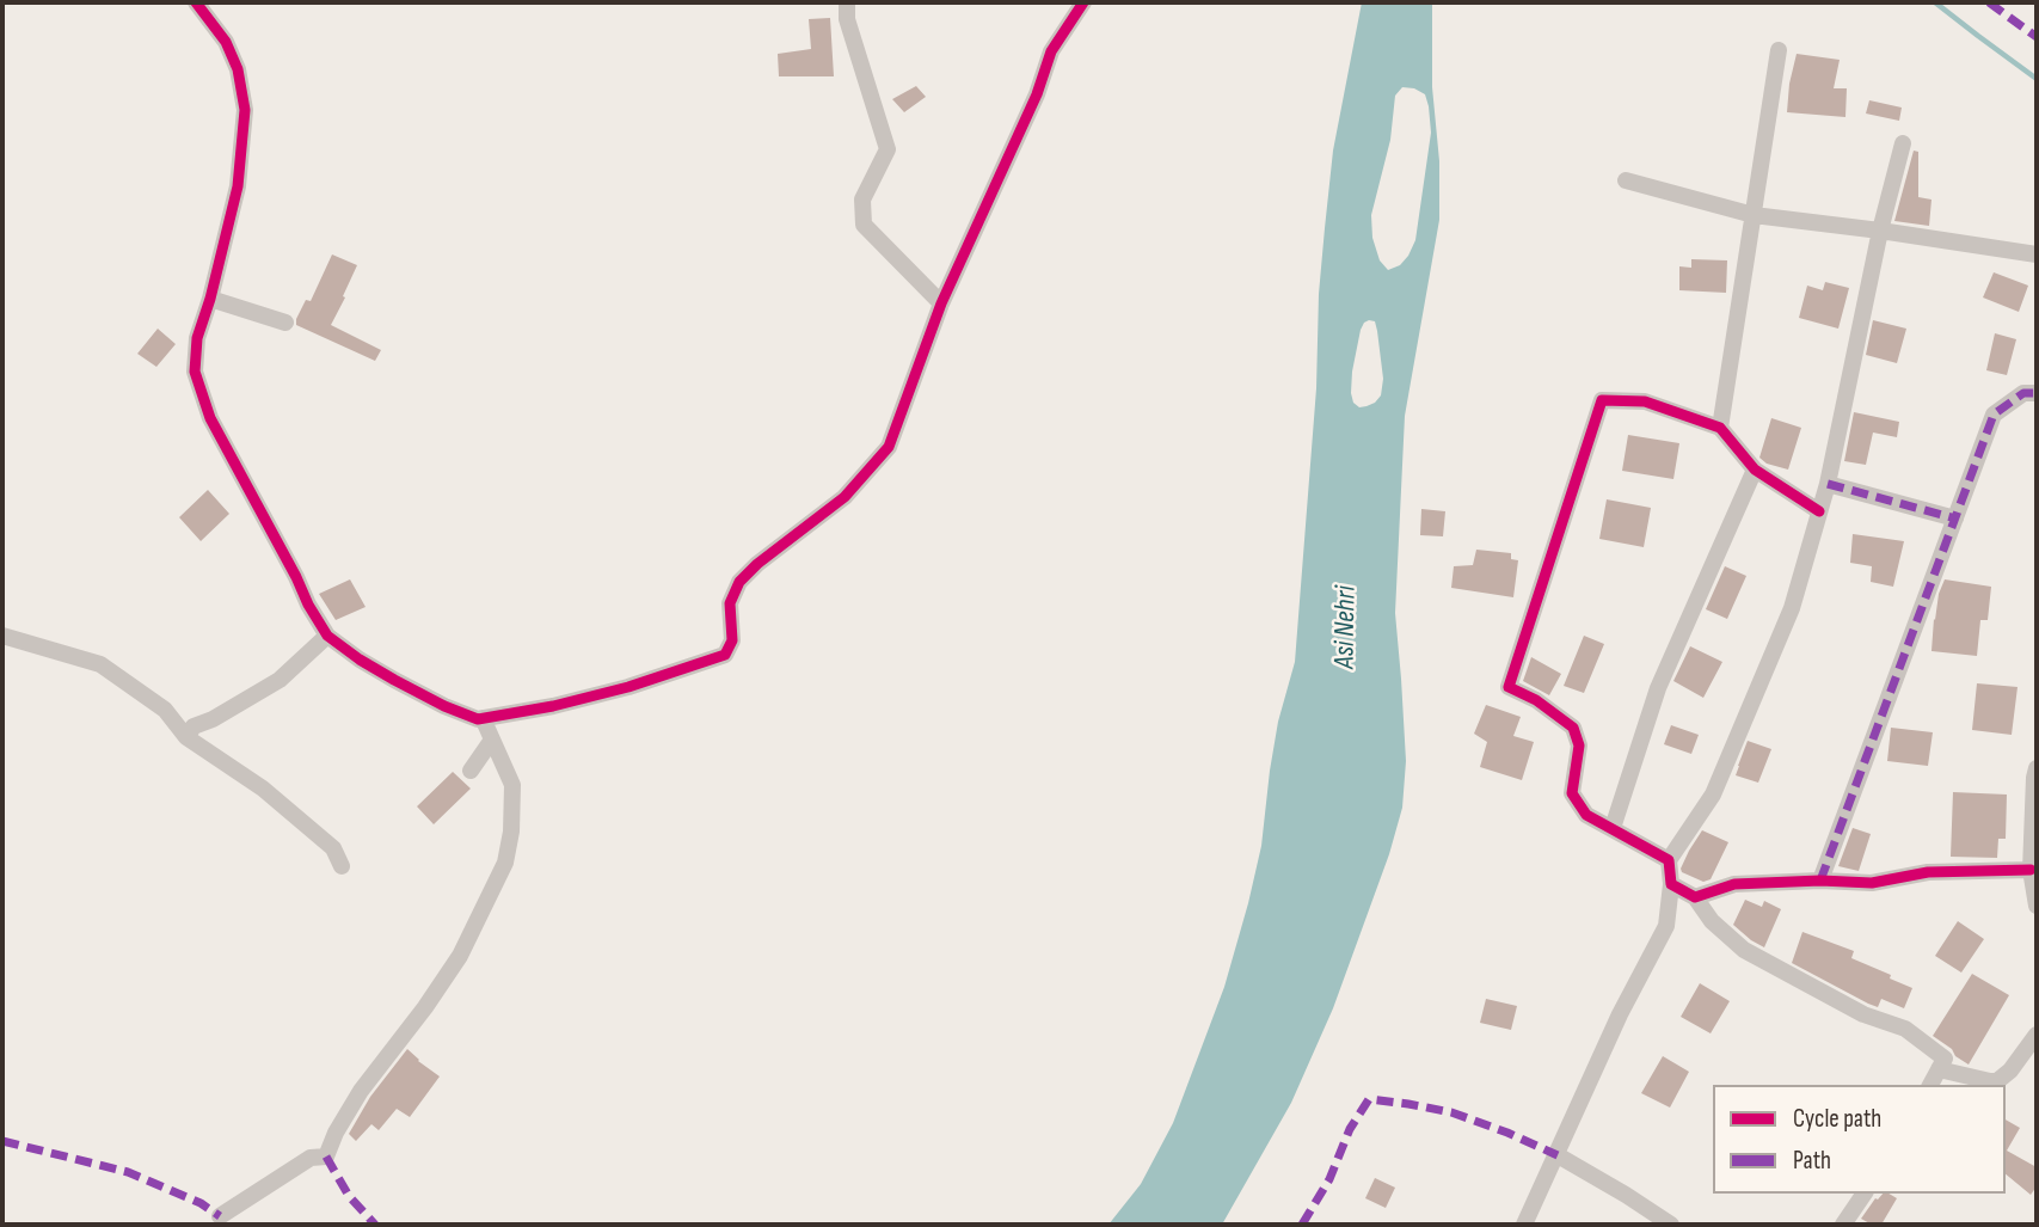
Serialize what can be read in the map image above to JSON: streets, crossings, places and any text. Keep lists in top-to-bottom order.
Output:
{
  "water": ["Asi Nehri"],
  "legend": ["Cycle path", "Path"]
}
